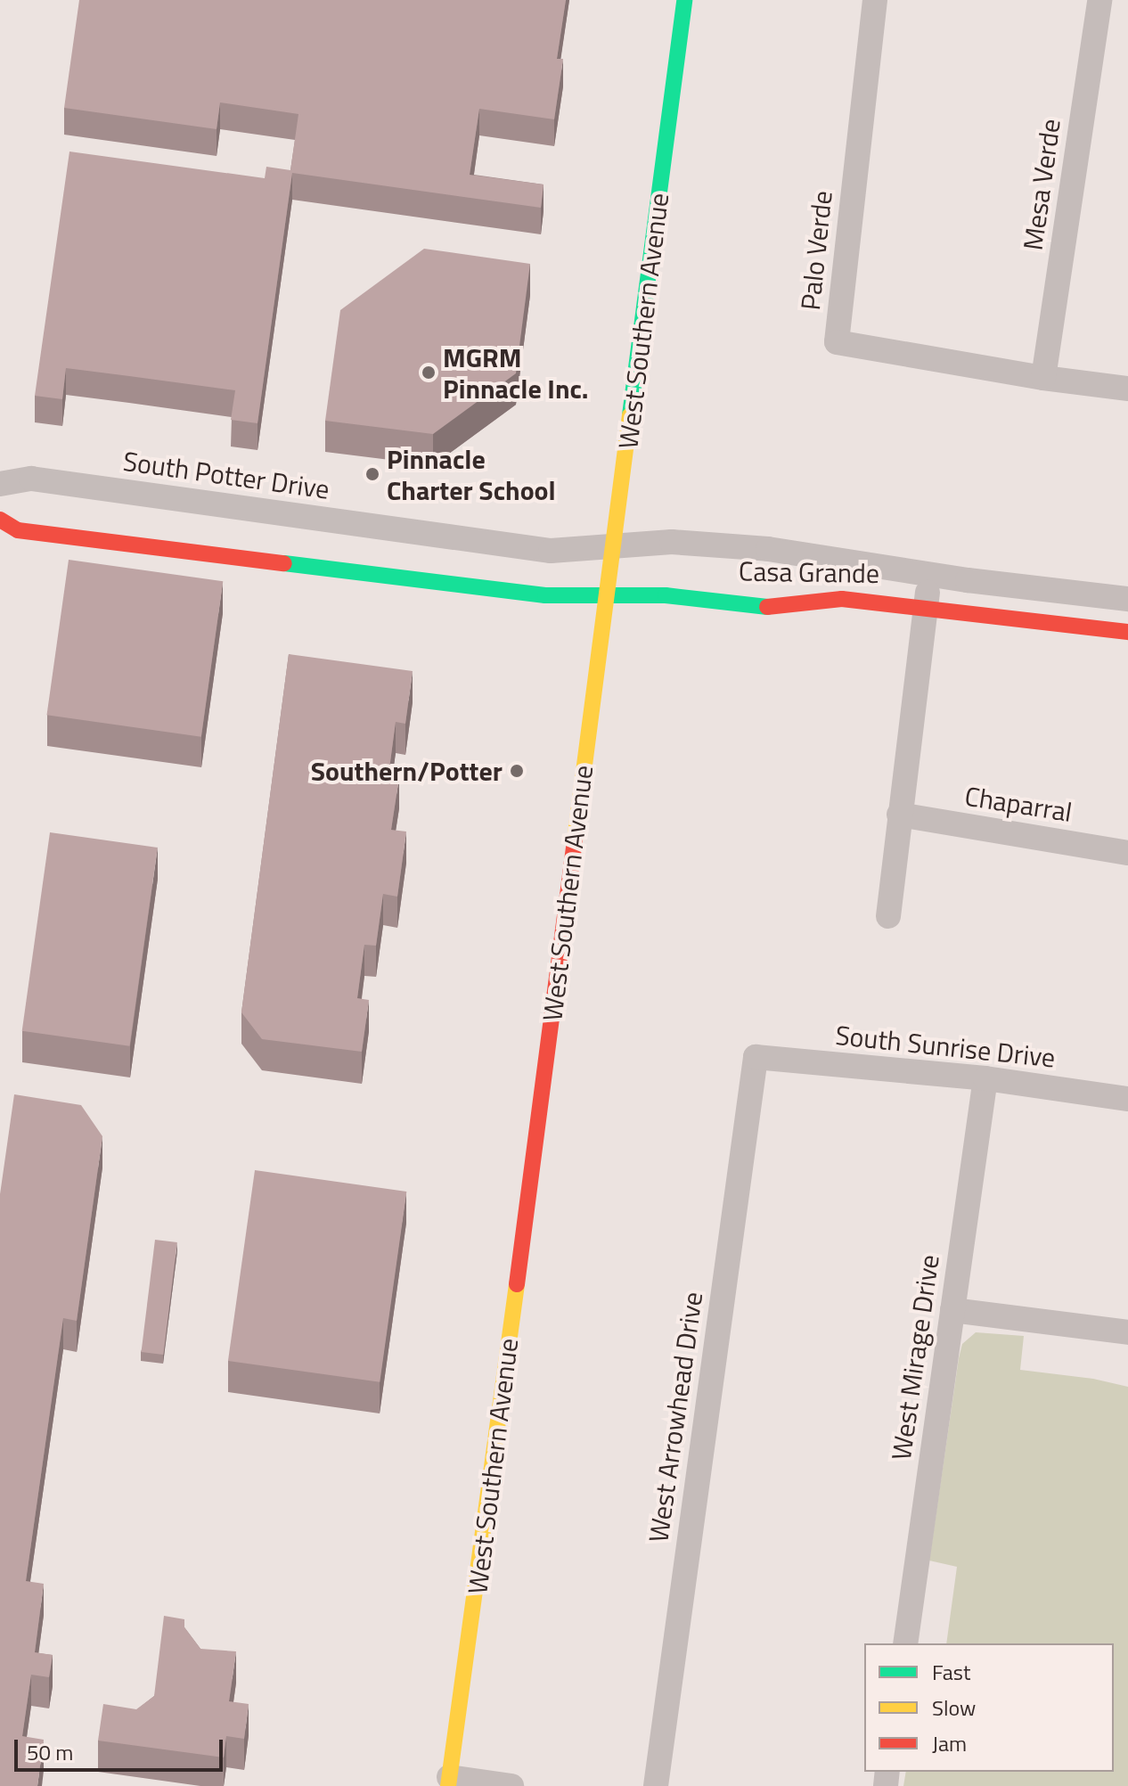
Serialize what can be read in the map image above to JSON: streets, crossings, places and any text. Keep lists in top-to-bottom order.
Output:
{
  "streets": {
    "main road": ["West Southern Avenue", "Casa Grande"],
    "street": [
      "Mesa Verde",
      "Palo Verde",
      "South Potter Drive",
      "Chaparral",
      "South Sunrise Drive",
      "West Mirage Drive",
      "West Arrowhead Drive"
    ]
  },
  "crossings": [
    ["Mesa Verde", "Palo Verde"],
    ["West Southern Avenue", "South Potter Drive"],
    ["West Southern Avenue", "Casa Grande"],
    ["South Potter Drive", "Casa Grande"],
    ["South Sunrise Drive", "West Mirage Drive"],
    ["South Sunrise Drive", "West Arrowhead Drive"]
  ],
  "places": ["MGRM Pinnacle Inc.", "Pinnacle Charter School", "Southern/Potter"],
  "legend": ["Fast", "Slow", "Jam"],
  "scale_bar": "50 m"
}
